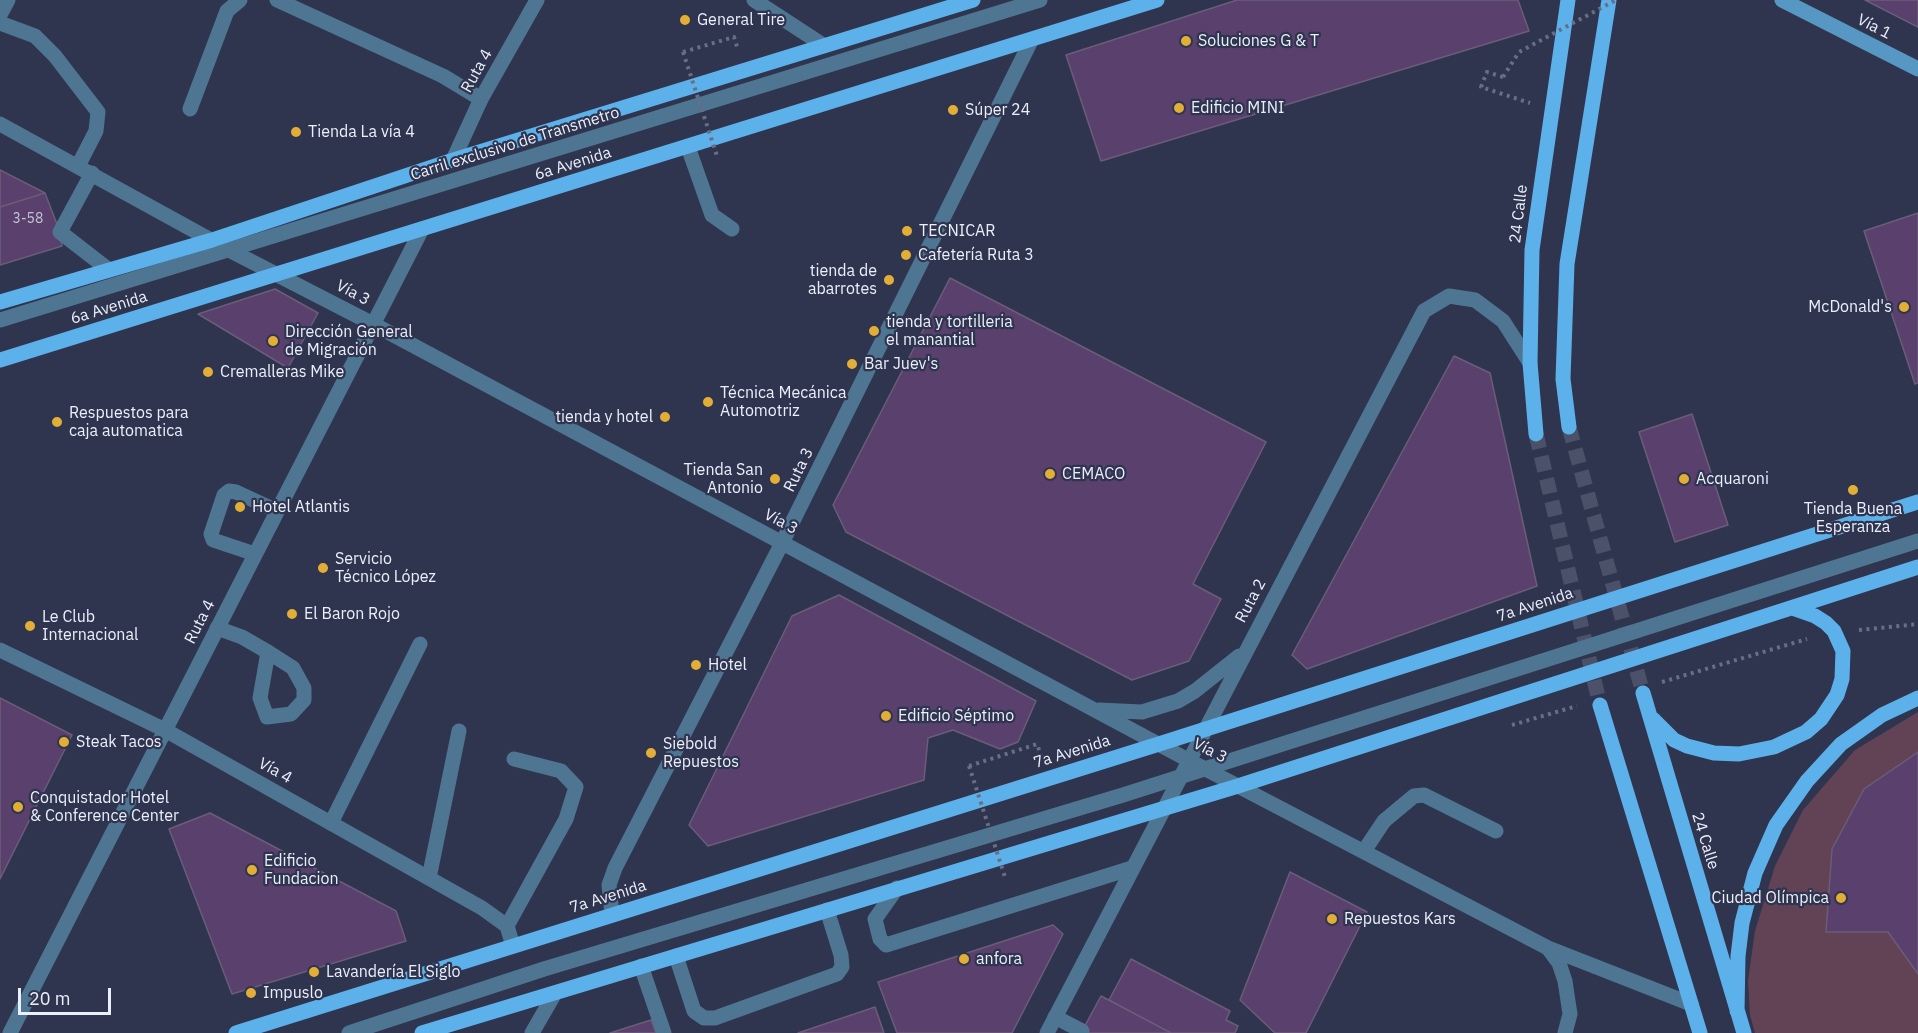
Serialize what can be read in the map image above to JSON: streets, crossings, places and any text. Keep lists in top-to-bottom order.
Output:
{
  "streets": {
    "main road": ["6a Avenida", "24 Calle", "7a Avenida"],
    "street": [
      "Vía 1",
      "Ruta 4",
      "Carril exclusivo de Transmetro",
      "Vía 3",
      "Ruta 3",
      "Ruta 2",
      "Vía 4"
    ]
  },
  "crossings": [
    ["Ruta 4", "6a Avenida"],
    ["Ruta 4", "Vía 3"],
    ["Ruta 4", "Vía 4"],
    ["Carril exclusivo de Transmetro", "Vía 3"],
    ["6a Avenida", "Vía 3"],
    ["6a Avenida", "Ruta 3"],
    ["24 Calle", "Ruta 2"],
    ["Vía 3", "Ruta 3"],
    ["Vía 3", "Ruta 2"],
    ["Vía 3", "7a Avenida"],
    ["Ruta 3", "7a Avenida"],
    ["Ruta 2", "7a Avenida"]
  ],
  "places": [
    "General Tire",
    "Soluciones G & T",
    "Edificio MINI",
    "Súper 24",
    "Tienda La vía 4",
    "TECNICAR",
    "Cafetería Ruta 3",
    "tienda de abarrotes",
    "McDonald's",
    "tienda y tortilleria el manantial",
    "Dirección General de Migración",
    "Bar Juev's",
    "Cremalleras Mike",
    "Técnica Mecánica Automotriz",
    "tienda y hotel",
    "Respuestos para caja automatica",
    "CEMACO",
    "Tienda San Antonio",
    "Acquaroni",
    "Tienda Buena Esperanza",
    "Hotel Atlantis",
    "Servicio Técnico López",
    "El Baron Rojo",
    "Le Club Internacional",
    "Hotel",
    "Edificio Séptimo",
    "Steak Tacos",
    "Siebold Repuestos",
    "Conquistador Hotel & Conference Center",
    "Edificio Fundacion",
    "Ciudad Olímpica",
    "Repuestos Kars",
    "anfora",
    "Lavandería El Siglo",
    "Impuslo"
  ],
  "house_numbers": ["3-58"],
  "scale_bar": "20 m"
}
